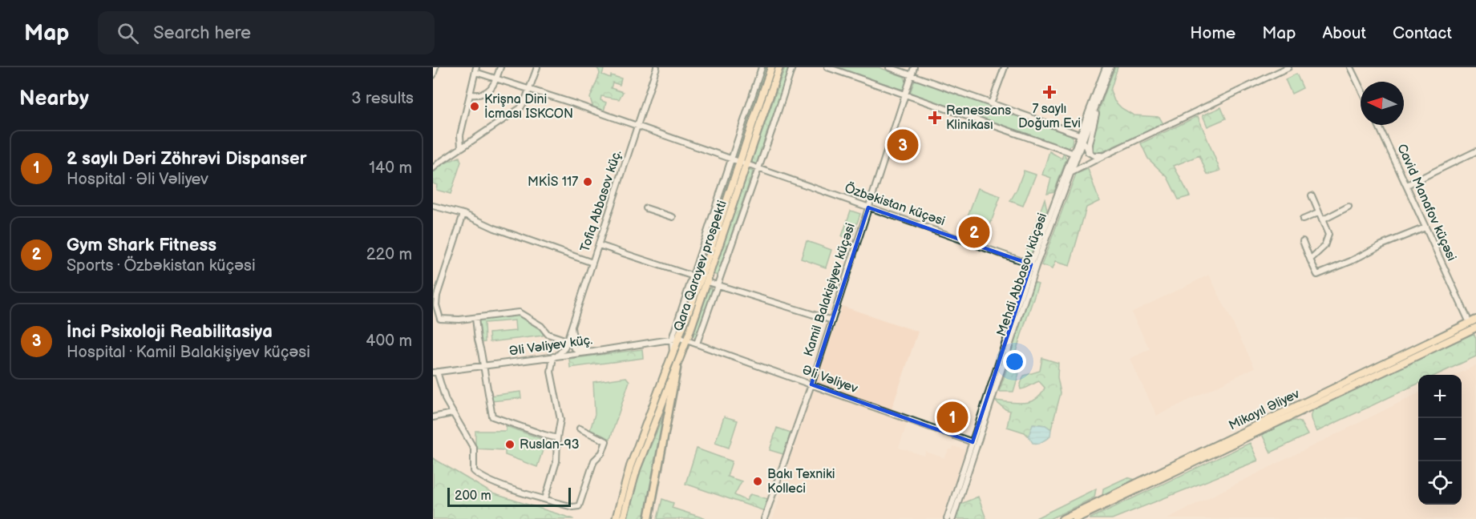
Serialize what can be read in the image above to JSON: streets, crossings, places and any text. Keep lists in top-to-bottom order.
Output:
{
  "streets": {
    "main road": ["Qara Qarayev prospekti", "Mikayıl Əliyev"],
    "street": [
      "Tofiq Abbasov küç.",
      "Cavid Manafov küçəsi",
      "Özbəkistan küçəsi",
      "Mehdi Abbasov küçəsi",
      "Kamil Balakişiyev küçəsi",
      "Əli Vəliyev küç.",
      "Əli Vəliyev"
    ]
  },
  "crossings": [
    ["Tofiq Abbasov küç.", "Əli Vəliyev küç."],
    ["Cavid Manafov küçəsi", "Mikayıl Əliyev"],
    ["Özbəkistan küçəsi", "Qara Qarayev prospekti"],
    ["Özbəkistan küçəsi", "Mehdi Abbasov küçəsi"],
    ["Özbəkistan küçəsi", "Kamil Balakişiyev küçəsi"],
    ["Qara Qarayev prospekti", "Əli Vəliyev küç."],
    ["Qara Qarayev prospekti", "Əli Vəliyev"],
    ["Mehdi Abbasov küçəsi", "Əli Vəliyev"],
    ["Kamil Balakişiyev küçəsi", "Əli Vəliyev"],
    ["Əli Vəliyev küç.", "Əli Vəliyev"]
  ],
  "places": {
    "health": ["7 saylı Doğum Evi", "Renessans Klinikası"],
    "other": [
      "Krişna Dini İcması ISKCON",
      "MKİS 117",
      "Ruslan-93",
      "Bakı Texniki Kolleci"
    ]
  },
  "scale_bar": "200 m",
  "north": "left",
  "page": {
    "header": "Map",
    "search": "Search here",
    "nav": [
      "Home",
      "Map",
      "About",
      "Contact"
    ],
    "heading": ["Nearby", "3 results"],
    "pins": ["3", "2", "1"],
    "list": [
      {
        "mark": "1",
        "name": "2 saylı Dəri Zöhrəvi Dispanser",
        "note": "Hospital · Əli Vəliyev",
        "value": "140 m"
      },
      {
        "mark": "2",
        "name": "Gym Shark Fitness",
        "note": "Sports · Özbəkistan küçəsi",
        "value": "220 m"
      },
      {
        "mark": "3",
        "name": "İnci Psixoloji Reabilitasiya",
        "note": "Hospital · Kamil Balakişiyev küçəsi",
        "value": "400 m"
      }
    ],
    "map_buttons": ["+", "−"],
    "scale": "200 m"
  }
}
